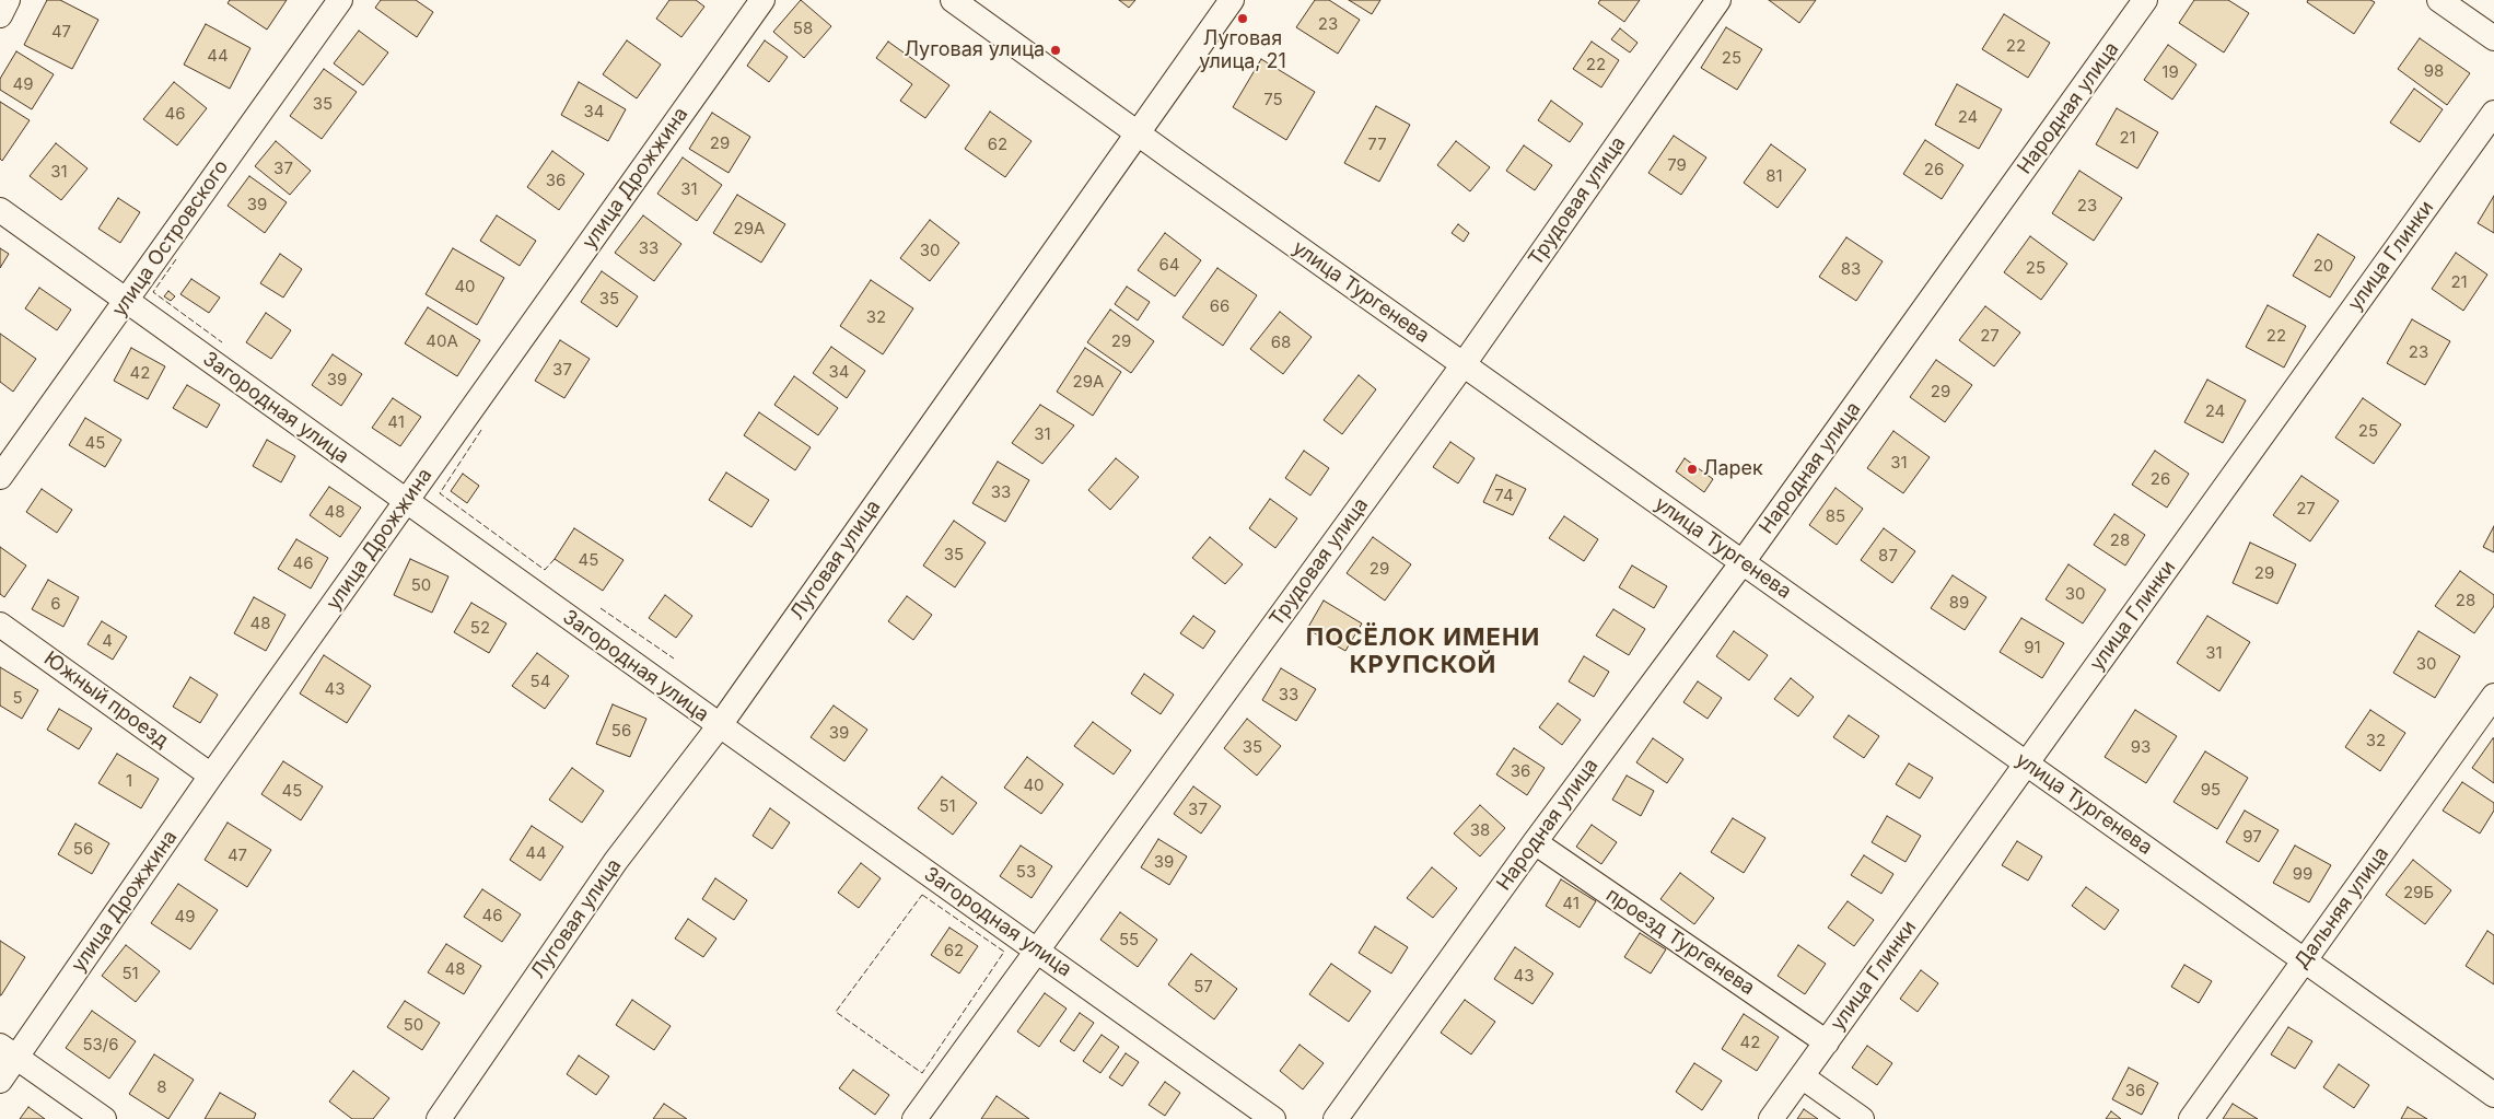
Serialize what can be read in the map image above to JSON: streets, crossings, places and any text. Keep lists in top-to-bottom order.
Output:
{
  "streets": {
    "street": [
      "Народная улица",
      "улица Дрожжина",
      "Трудовая улица",
      "улица Островского",
      "улица Глинки",
      "улица Тургенева",
      "Загородная улица",
      "Луговая улица",
      "Южный проезд",
      "Дальняя улица",
      "проезд Тургенева"
    ]
  },
  "crossings": [
    ["Народная улица", "улица Тургенева"],
    ["Народная улица", "проезд Тургенева"],
    ["улица Дрожжина", "Загородная улица"],
    ["улица Дрожжина", "Южный проезд"],
    ["Трудовая улица", "улица Тургенева"],
    ["Трудовая улица", "Загородная улица"],
    ["улица Островского", "Загородная улица"],
    ["улица Глинки", "улица Тургенева"],
    ["улица Глинки", "проезд Тургенева"],
    ["улица Тургенева", "Луговая улица"],
    ["улица Тургенева", "Дальняя улица"],
    ["Загородная улица", "Луговая улица"]
  ],
  "districts": ["ПОСЁЛОК ИМЕНИ КРУПСКОЙ"],
  "places": ["Луговая улица, 21", "Луговая улица", "Ларек"],
  "house_numbers": [
    "23",
    "58",
    "47",
    "22",
    "44",
    "25",
    "22",
    "98",
    "19",
    "49",
    "75",
    "35",
    "34",
    "46",
    "24",
    "21",
    "29",
    "62",
    "77",
    "79",
    "37",
    "26",
    "31",
    "81",
    "36",
    "31",
    "39",
    "23",
    "29А",
    "33",
    "30",
    "64",
    "20",
    "25",
    "83",
    "21",
    "40",
    "35",
    "66",
    "32",
    "27",
    "22",
    "40А",
    "29",
    "68",
    "23",
    "37",
    "34",
    "42",
    "39",
    "29А",
    "29",
    "24",
    "41",
    "25",
    "31",
    "45",
    "31",
    "26",
    "33",
    "74",
    "27",
    "48",
    "85",
    "28",
    "35",
    "87",
    "45",
    "46",
    "29",
    "29",
    "50",
    "30",
    "28",
    "89",
    "6",
    "48",
    "52",
    "4",
    "91",
    "31",
    "30",
    "54",
    "43",
    "33",
    "5",
    "56",
    "39",
    "32",
    "35",
    "93",
    "36",
    "1",
    "40",
    "95",
    "45",
    "51",
    "37",
    "38",
    "97",
    "56",
    "44",
    "47",
    "39",
    "53",
    "99",
    "29Б",
    "41",
    "46",
    "49",
    "55",
    "62",
    "48",
    "51",
    "43",
    "57",
    "50",
    "42",
    "53/6",
    "8",
    "36"
  ]
}
